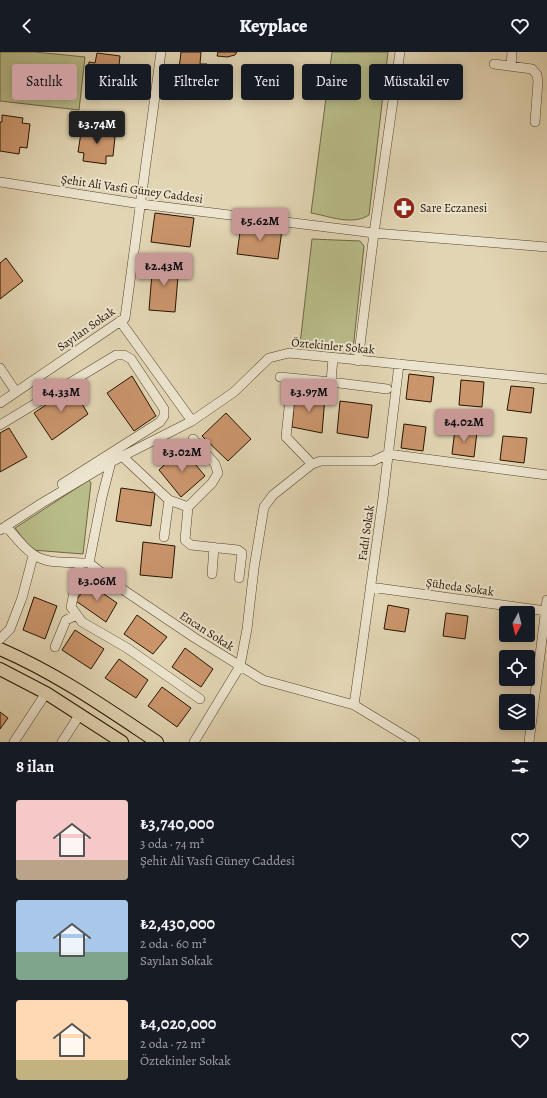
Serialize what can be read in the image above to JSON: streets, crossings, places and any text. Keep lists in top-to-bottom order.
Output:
{
  "streets": {
    "street": [
      "Şehit Ali Vasfi Güney Caddesi",
      "Sayılan Sokak",
      "Öztekinler Sokak",
      "Fadıl Sokak",
      "Şüheda Sokak",
      "Encan Sokak"
    ]
  },
  "crossings": [
    ["Şehit Ali Vasfi Güney Caddesi", "Sayılan Sokak"],
    ["Öztekinler Sokak", "Fadıl Sokak"],
    ["Fadıl Sokak", "Şüheda Sokak"],
    ["Fadıl Sokak", "Encan Sokak"]
  ],
  "places": {
    "pharmacy": ["Sare Eczanesi"]
  },
  "north": "bottom",
  "page": {
    "header": "Keyplace",
    "chip": [
      "Satılık",
      "Kiralık",
      "Filtreler",
      "Yeni",
      "Daire",
      "Müstakil ev"
    ],
    "price": [
      "₺3.74M",
      "₺5.62M",
      "₺2.43M",
      "₺4.33M",
      "₺3.97M",
      "₺4.02M",
      "₺3.02M",
      "₺3.06M"
    ],
    "heading": "8 ilan",
    "list": [
      {
        "name": "₺3,740,000",
        "note": "3 oda · 74 m² · Şehit Ali Vasfi Güney Caddesi"
      },
      {
        "name": "₺2,430,000",
        "note": "2 oda · 60 m² · Sayılan Sokak"
      },
      {
        "name": "₺4,020,000",
        "note": "2 oda · 72 m² · Öztekinler Sokak"
      }
    ]
  }
}
